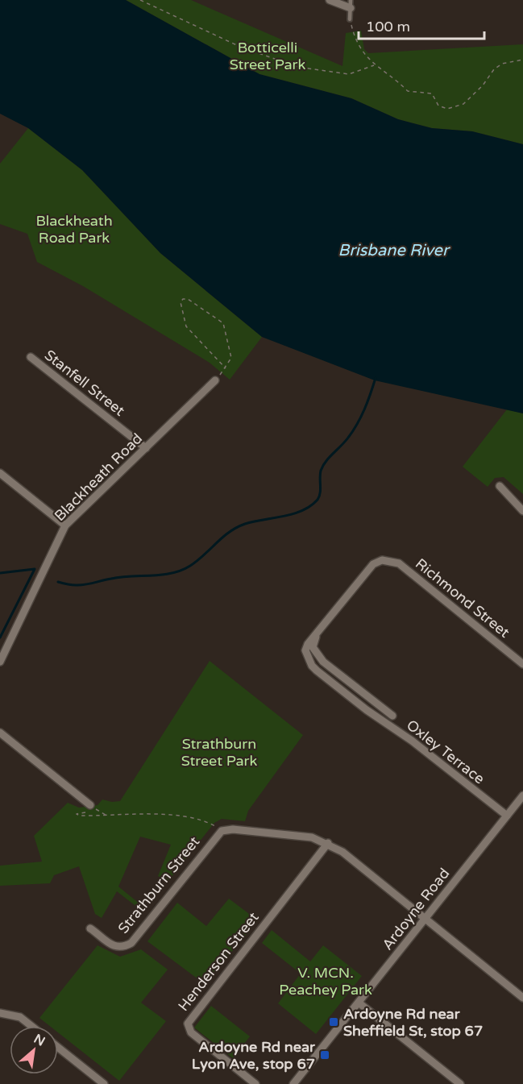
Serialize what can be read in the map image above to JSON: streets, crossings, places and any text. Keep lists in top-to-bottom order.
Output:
{
  "streets": {
    "street": [
      "Stanfell Street",
      "Blackheath Road",
      "Richmond Street",
      "Oxley Terrace",
      "Strathburn Street",
      "Ardoyne Road",
      "Henderson Street"
    ]
  },
  "crossings": [
    ["Stanfell Street", "Blackheath Road"],
    ["Richmond Street", "Oxley Terrace"],
    ["Oxley Terrace", "Ardoyne Road"]
  ],
  "water": ["Brisbane River"],
  "parks": [
    "Botticelli Street Park",
    "Blackheath Road Park",
    "Strathburn Street Park",
    "V. MCN. Peachey Park"
  ],
  "places": {
    "transit": ["Ardoyne Rd near Sheffield St, stop 67", "Ardoyne Rd near Lyon Ave, stop 67"]
  },
  "scale_bar": "100 m",
  "north": "top right"
}
